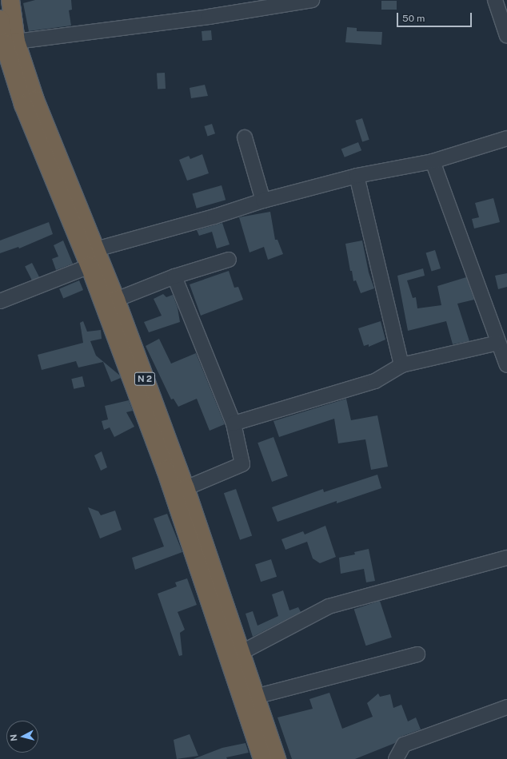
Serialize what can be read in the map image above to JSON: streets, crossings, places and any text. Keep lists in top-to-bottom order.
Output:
{
  "streets": {
    "highway": ["N 2"]
  },
  "scale_bar": "50 m",
  "north": "left"
}
